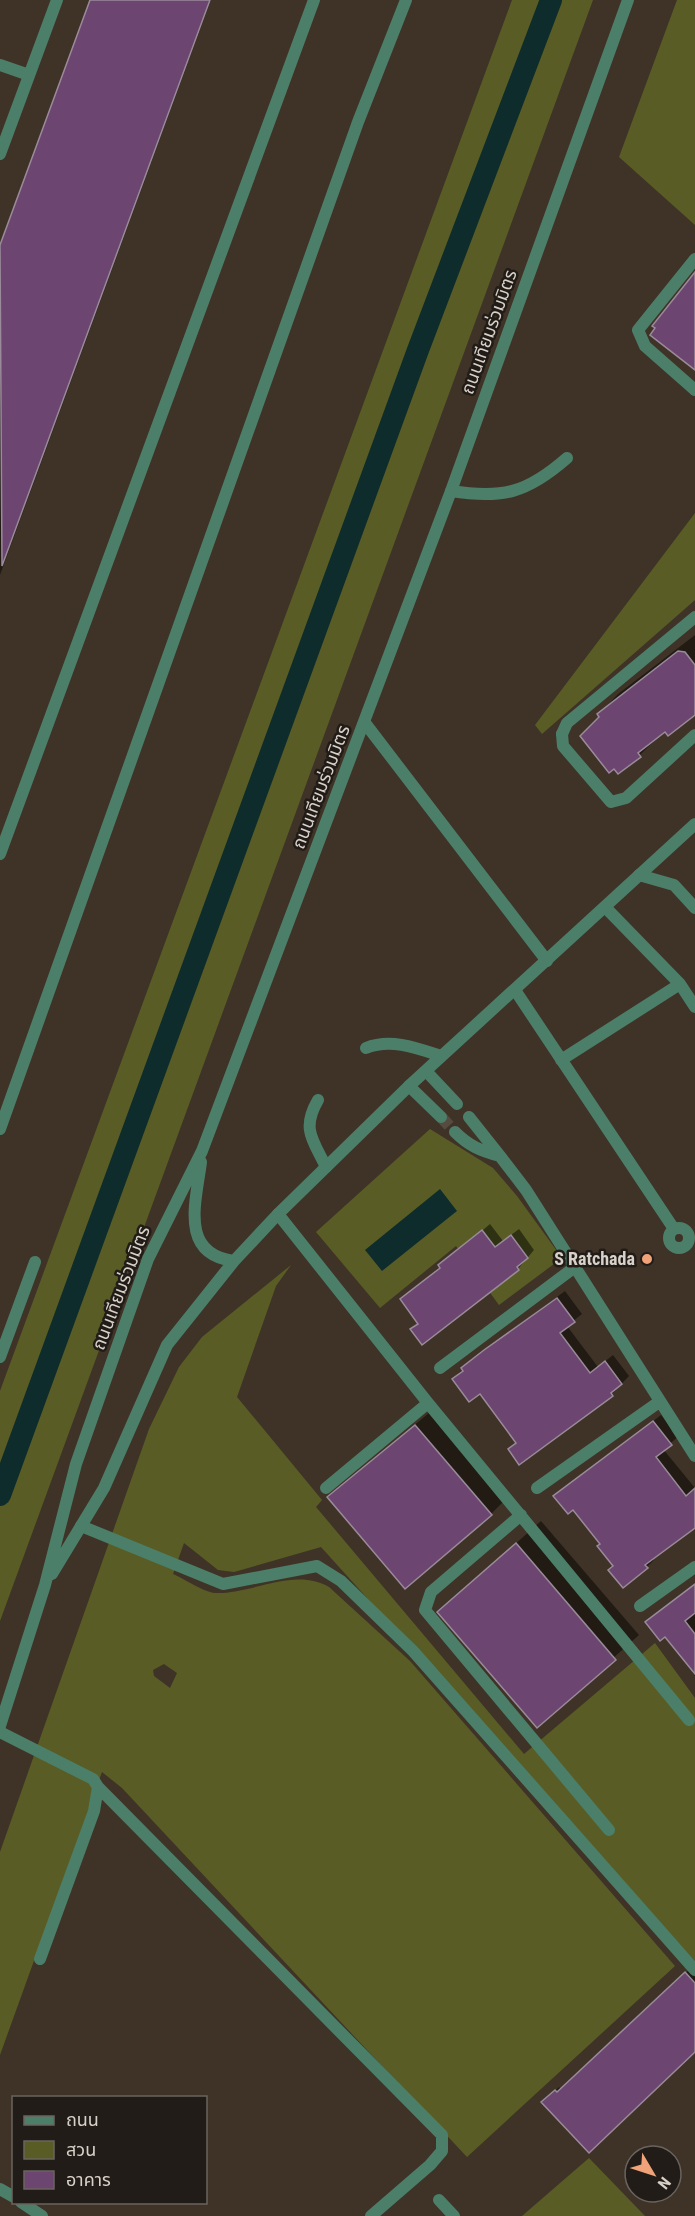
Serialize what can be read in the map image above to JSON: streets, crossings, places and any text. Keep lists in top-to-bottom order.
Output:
{
  "streets": {
    "street": ["ถนนเทียมร่วมมิตร"]
  },
  "places": ["S Ratchada"],
  "legend": ["ถนน", "สวน", "อาคาร"],
  "north": "bottom right"
}
